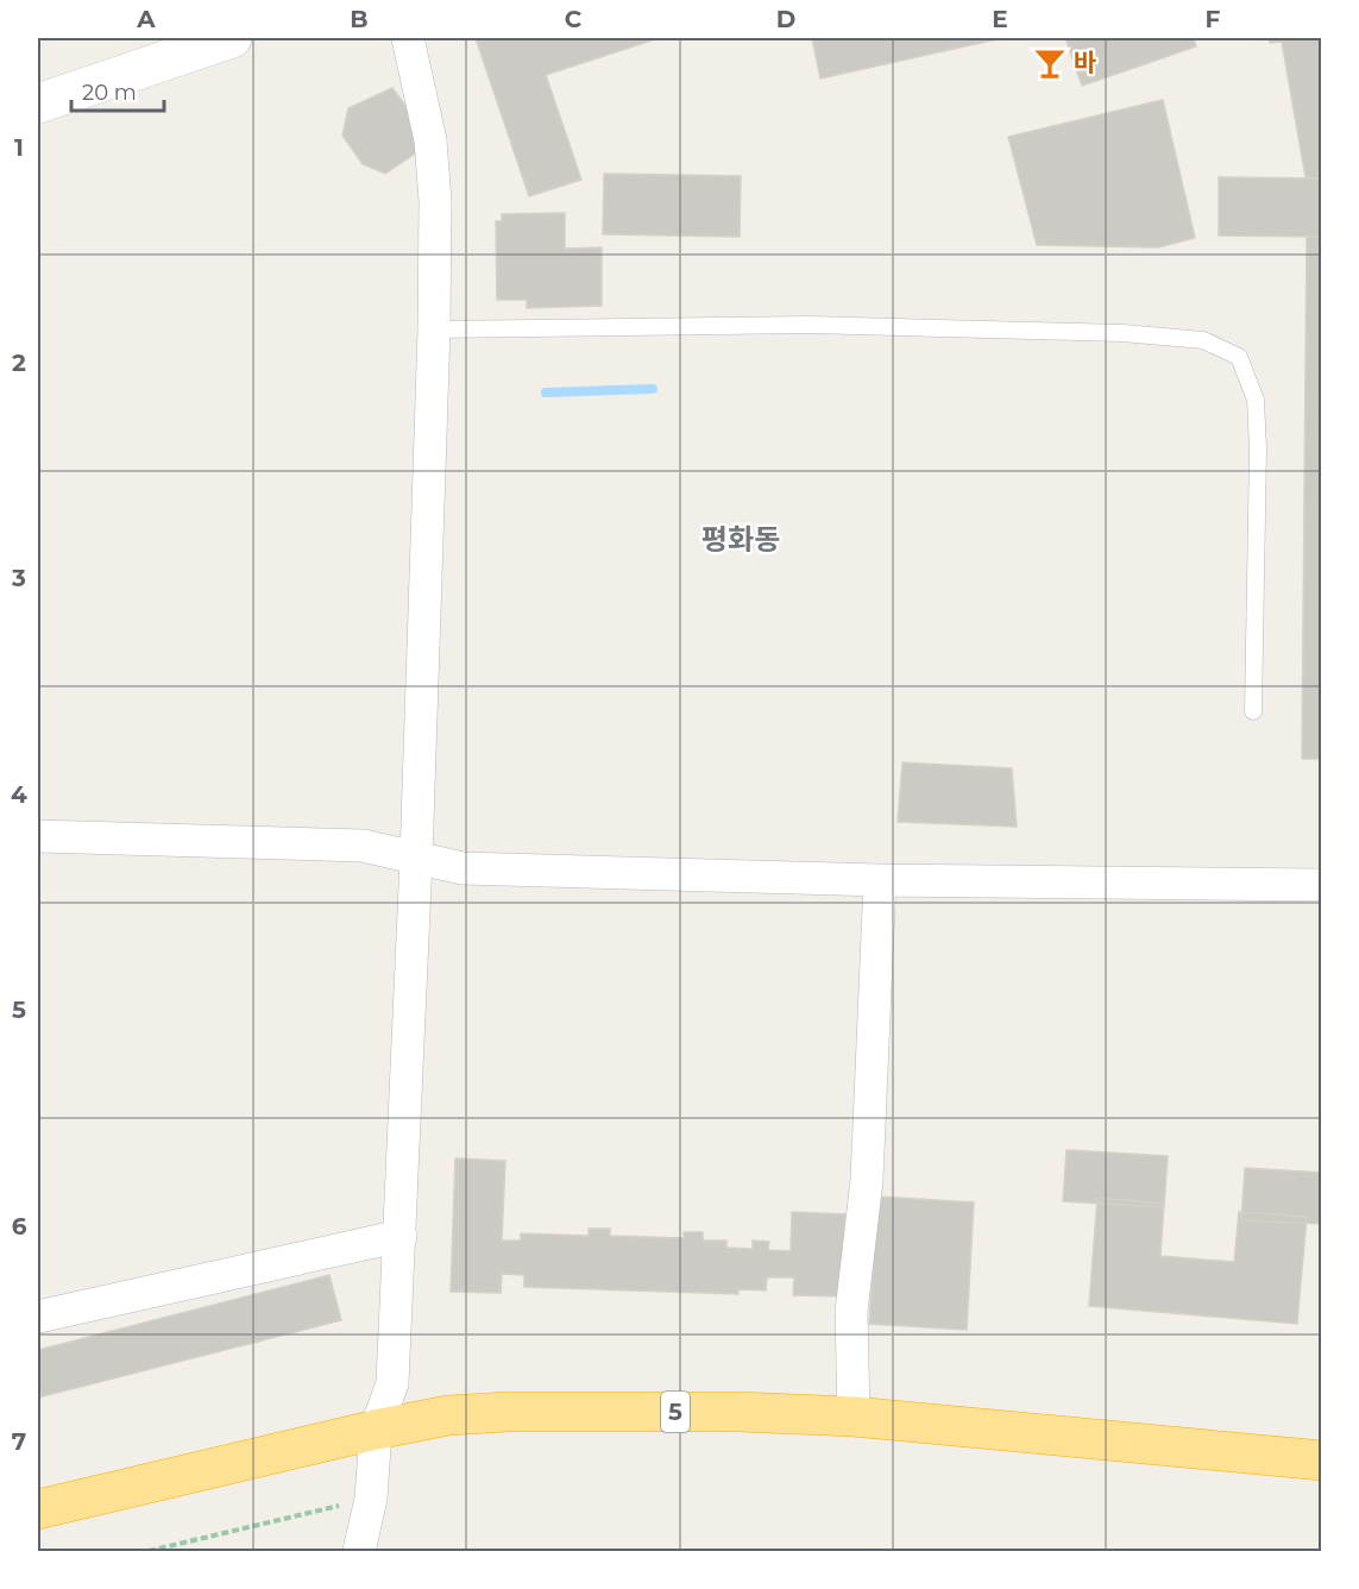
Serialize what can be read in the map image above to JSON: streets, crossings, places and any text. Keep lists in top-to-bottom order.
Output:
{
  "streets": {
    "highway": ["5"]
  },
  "districts": ["평화동"],
  "places": {
    "bar": ["바"]
  },
  "scale_bar": "20 m",
  "grid": {
    "columns": [
      "A",
      "B",
      "C",
      "D",
      "E",
      "F"
    ],
    "rows": [
      "1",
      "2",
      "3",
      "4",
      "5",
      "6",
      "7"
    ]
  }
}
